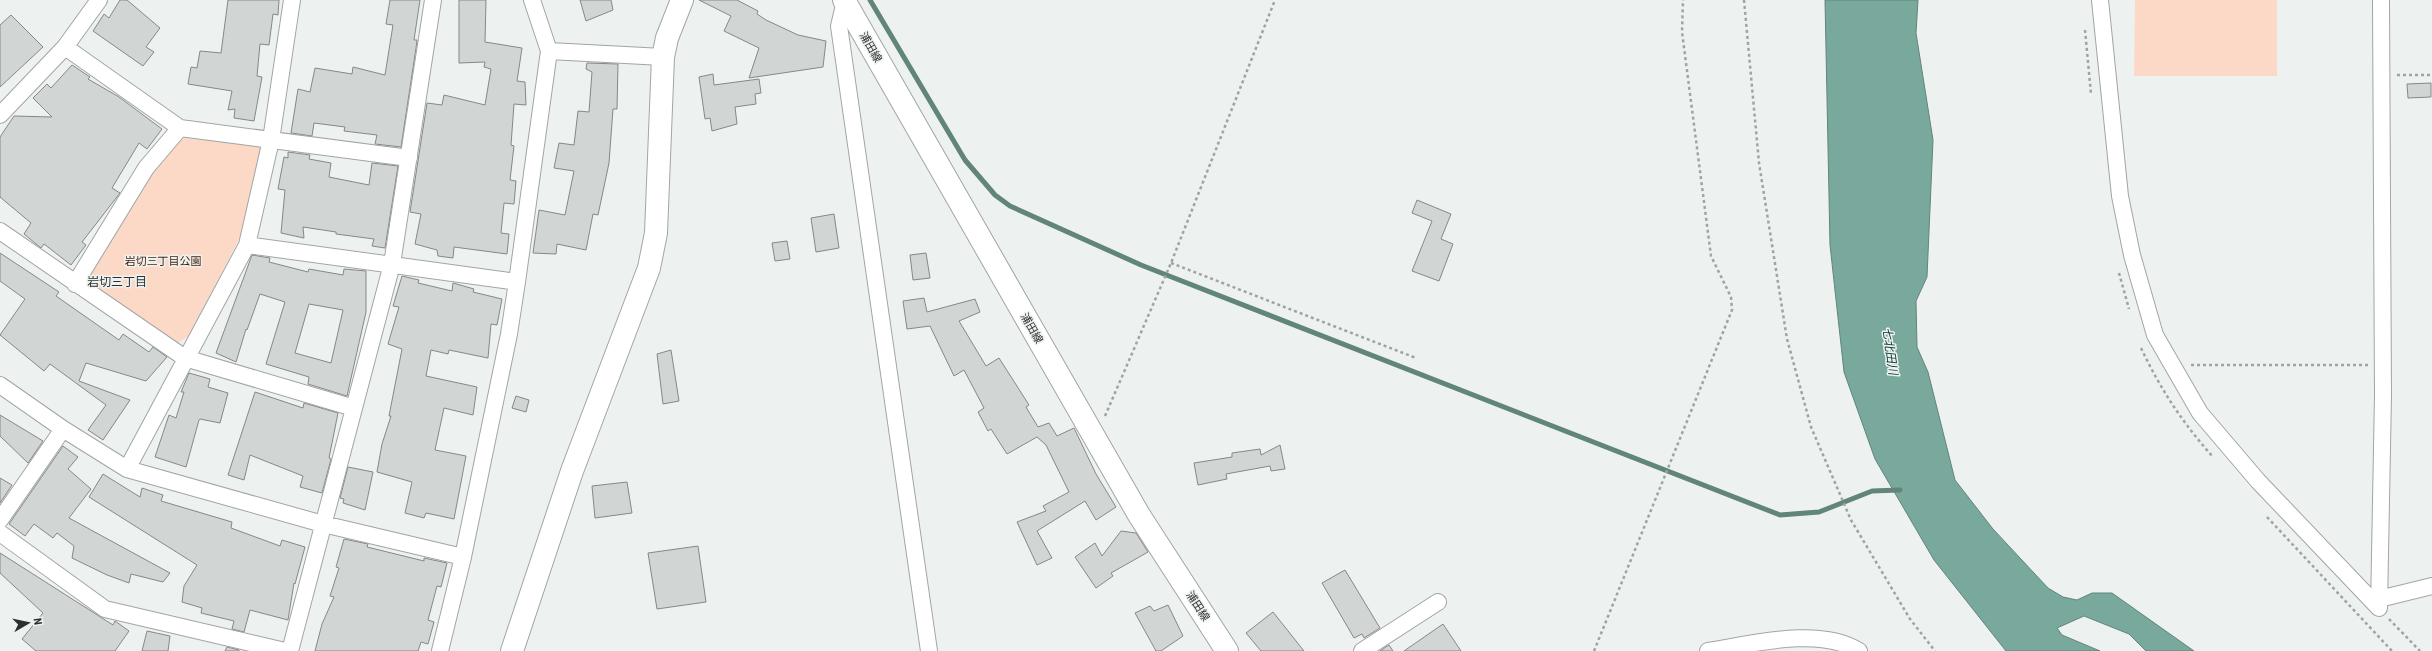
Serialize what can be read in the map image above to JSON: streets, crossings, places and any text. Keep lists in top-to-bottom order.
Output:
{
  "streets": {
    "street": ["浦田線"]
  },
  "districts": ["岩切三丁目"],
  "water": ["七北田川"],
  "parks": ["岩切三丁目公園"],
  "north": "right"
}
